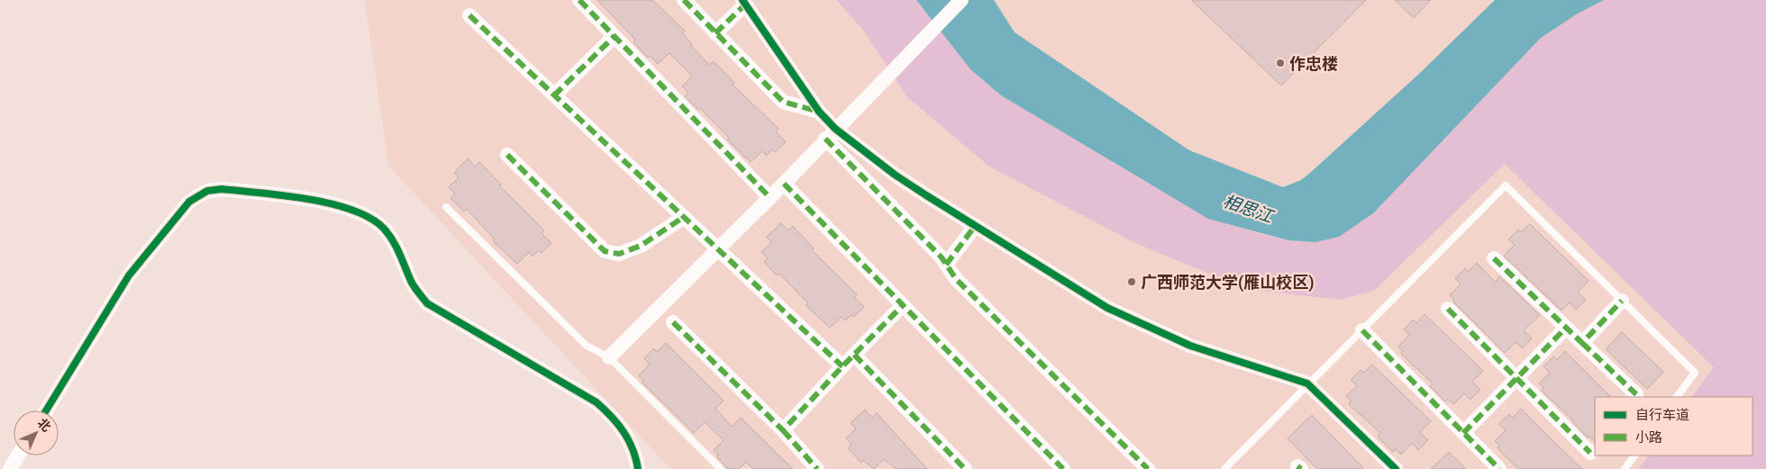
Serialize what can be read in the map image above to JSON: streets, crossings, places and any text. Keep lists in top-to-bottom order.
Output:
{
  "water": ["相思江"],
  "places": ["作忠楼", "广西师范大学(雁山校区)"],
  "legend": ["自行车道", "小路"],
  "north": "top right"
}
